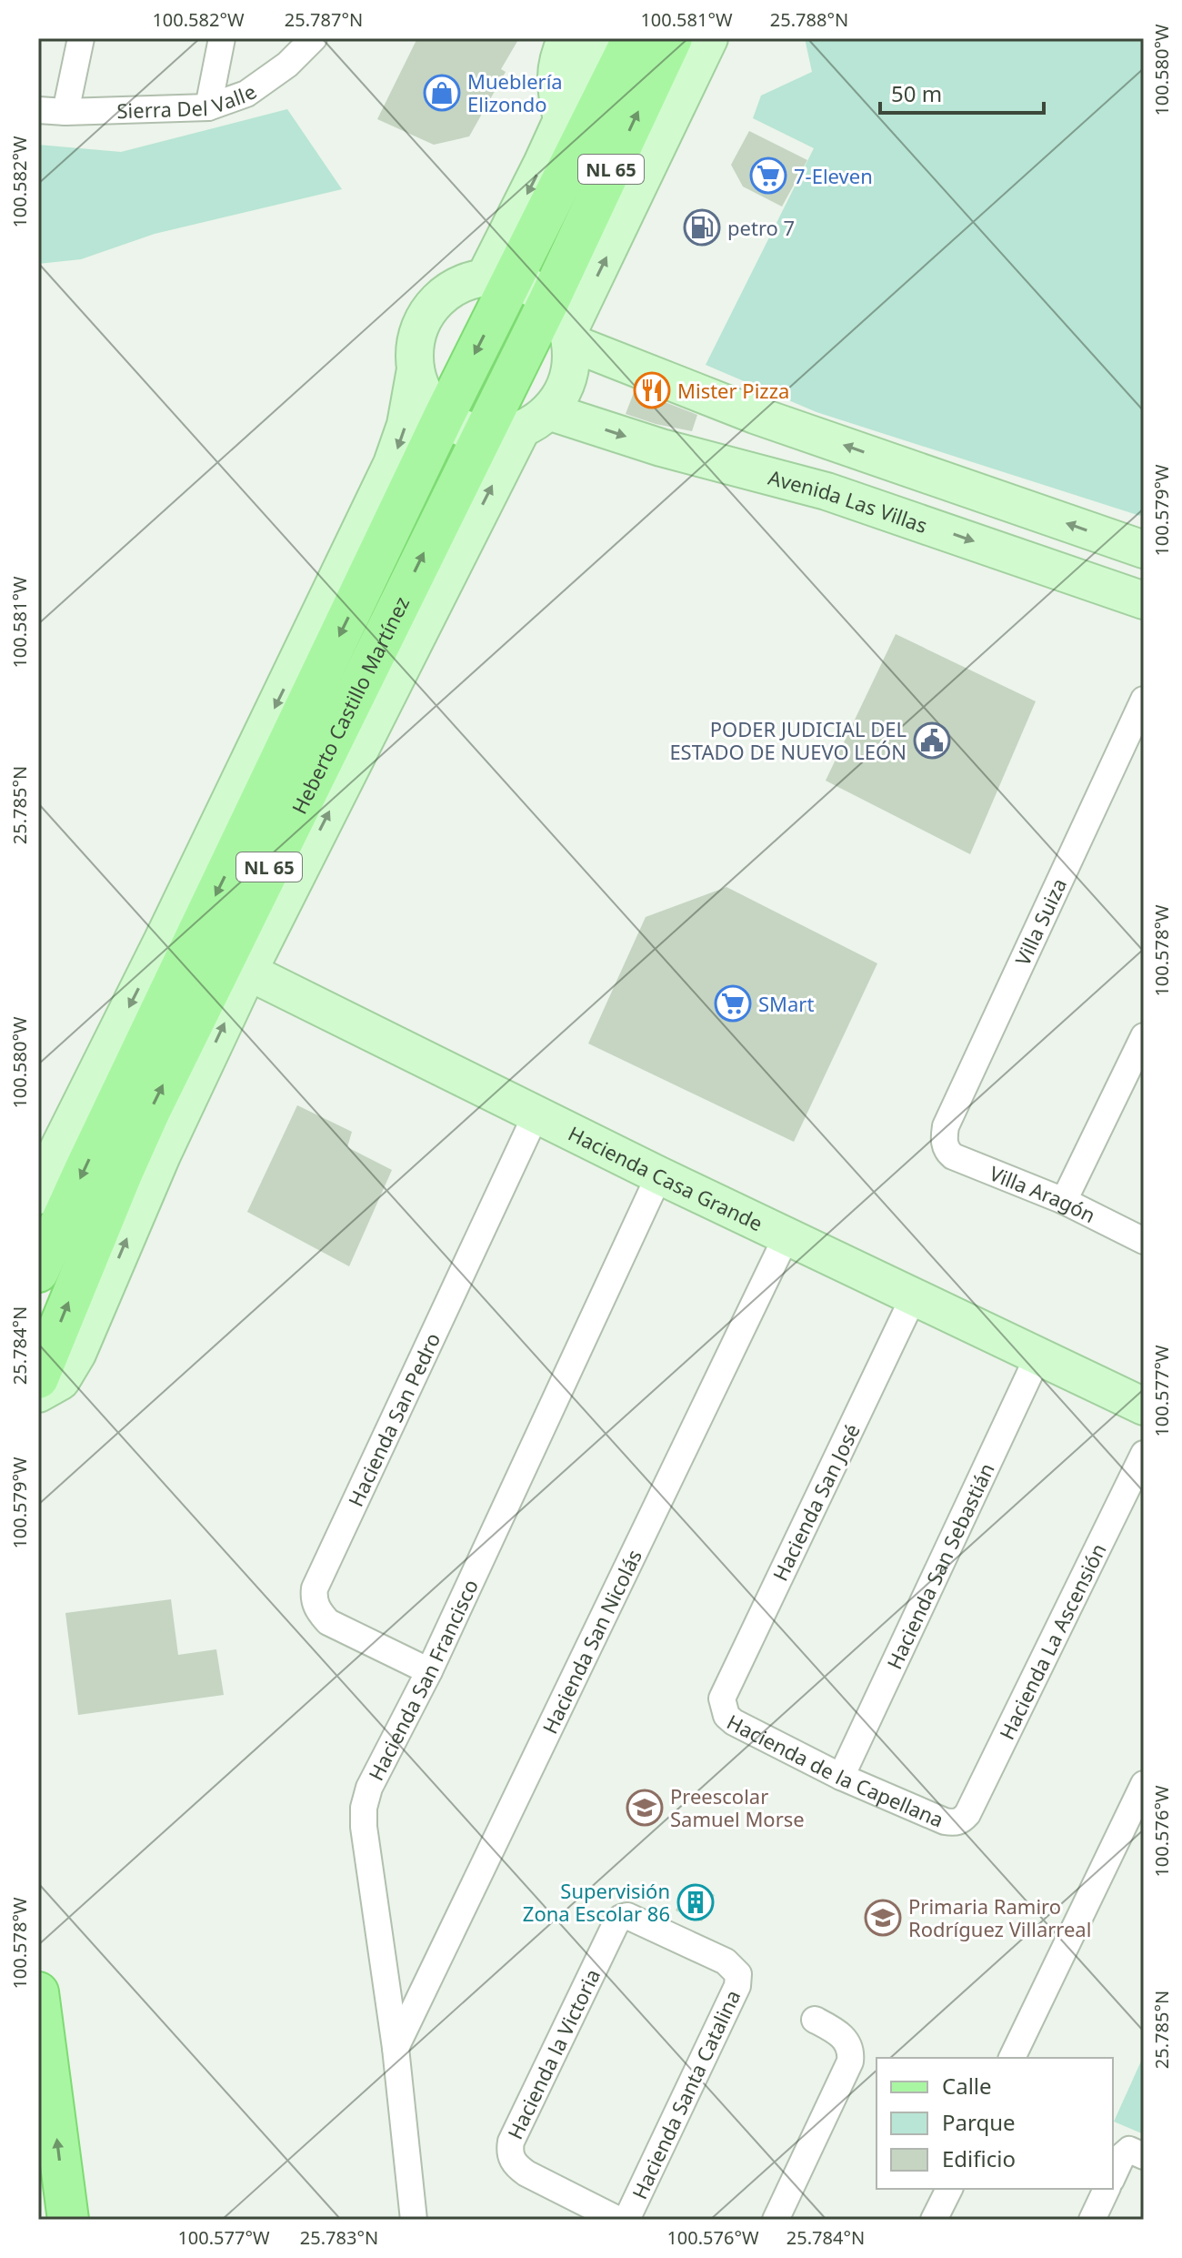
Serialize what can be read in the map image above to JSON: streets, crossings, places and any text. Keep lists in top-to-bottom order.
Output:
{
  "streets": {
    "main road": ["NL 65", "Heberto Castillo Martínez"],
    "street": [
      "Sierra Del Valle",
      "Avenida Las Villas",
      "Villa Suiza",
      "Hacienda Casa Grande",
      "Villa Aragón",
      "Hacienda San Pedro",
      "Hacienda San José",
      "Hacienda San Sebastián",
      "Hacienda La Ascensión",
      "Hacienda San Nicolás",
      "Hacienda San Francisco",
      "Hacienda de la Capellana",
      "Hacienda la Victoria",
      "Hacienda Santa Catalina"
    ]
  },
  "crossings": [
    ["Avenida Las Villas", "Heberto Castillo Martínez"],
    ["Heberto Castillo Martínez", "Hacienda Casa Grande"],
    ["Villa Suiza", "Villa Aragón"],
    ["Hacienda Casa Grande", "Hacienda San Pedro"],
    ["Hacienda Casa Grande", "Hacienda San José"],
    ["Hacienda Casa Grande", "Hacienda San Sebastián"],
    ["Hacienda Casa Grande", "Hacienda San Nicolás"],
    ["Hacienda Casa Grande", "Hacienda San Francisco"],
    ["Hacienda San Pedro", "Hacienda San Francisco"],
    ["Hacienda San José", "Hacienda de la Capellana"],
    ["Hacienda San Sebastián", "Hacienda de la Capellana"],
    ["Hacienda La Ascensión", "Hacienda de la Capellana"],
    ["Hacienda San Nicolás", "Hacienda San Francisco"],
    ["Hacienda la Victoria", "Hacienda Santa Catalina"]
  ],
  "places": {
    "shop": ["Mueblería Elizondo"],
    "supermarket": ["7-Eleven", "SMart"],
    "fuel station": ["petro 7"],
    "restaurant": ["Mister Pizza"],
    "public building": ["PODER JUDICIAL DEL ESTADO DE NUEVO LEÓN"],
    "school or university": ["Preescolar Samuel Morse", "Primaria Ramiro Rodríguez Villarreal"],
    "building": ["Supervisión Zona Escolar 86"]
  },
  "legend": ["Calle", "Parque", "Edificio"],
  "scale_bar": "50 m",
  "coordinates": [
    "100.582°W",
    "25.787°N",
    "100.581°W",
    "25.788°N",
    "100.580°W",
    "100.579°W",
    "25.785°N",
    "100.578°W",
    "25.784°N",
    "100.577°W",
    "100.576°W",
    "25.783°N"
  ]
}
